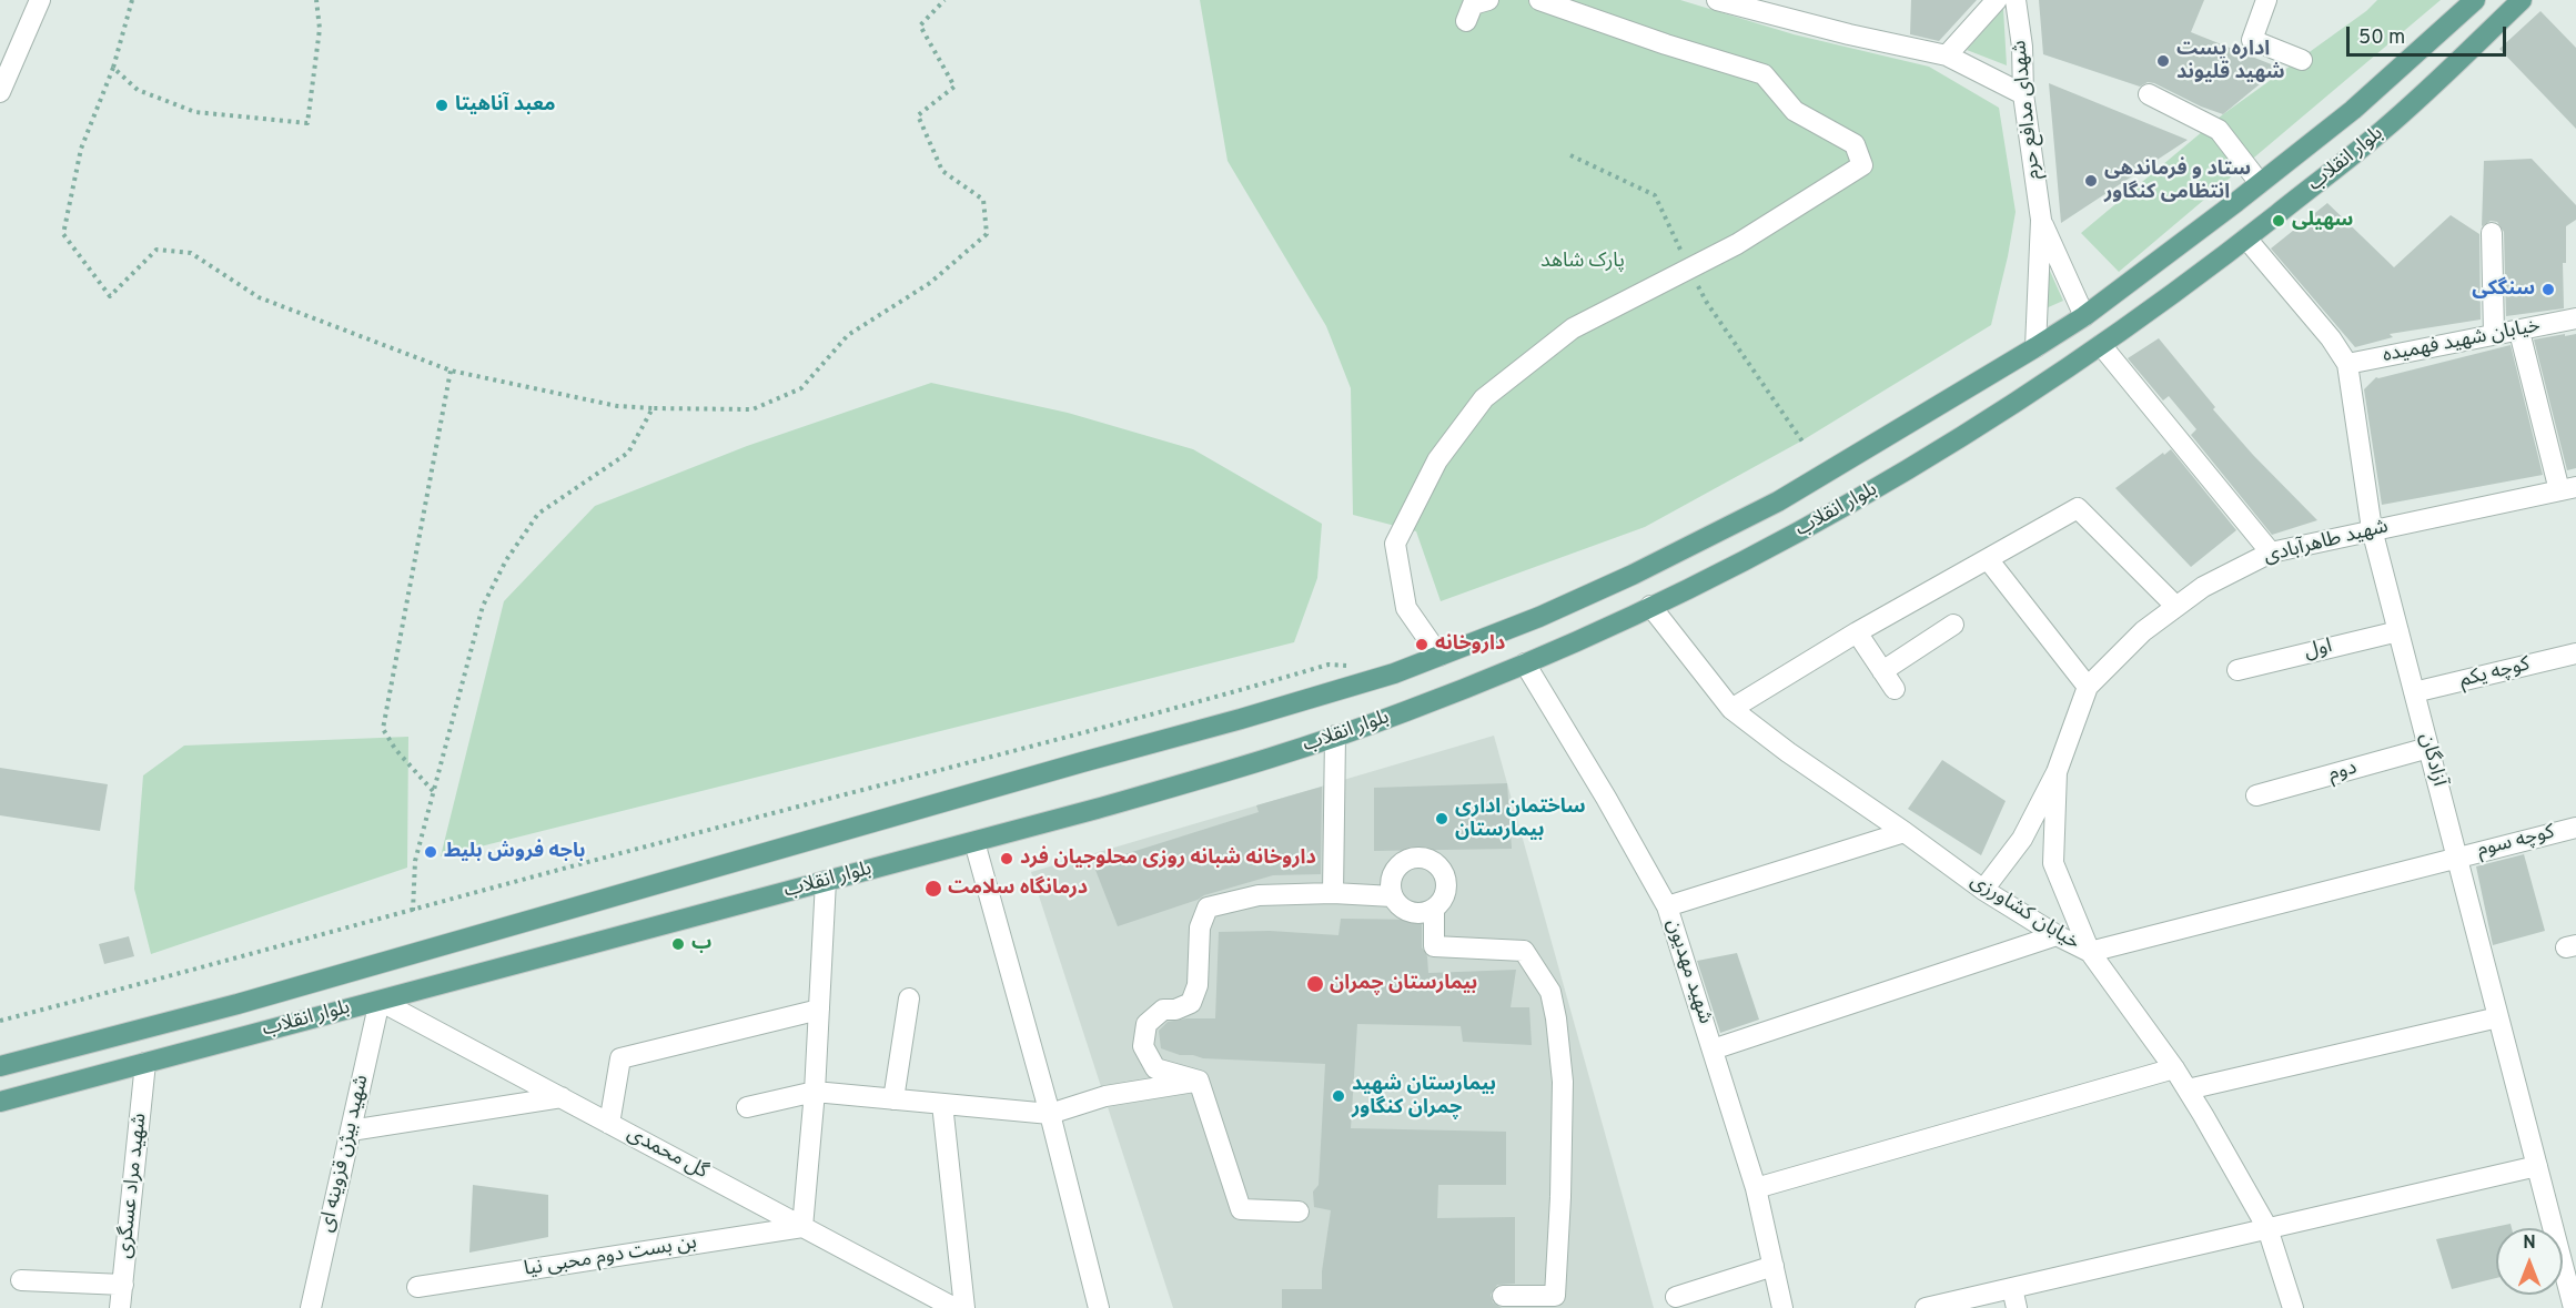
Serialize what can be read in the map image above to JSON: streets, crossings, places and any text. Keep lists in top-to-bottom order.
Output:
{
  "streets": {
    "main road": ["بلوار انقلاب"],
    "street": [
      "شهدای مدافع حرم",
      "خیابان شهید فهمیده",
      "شهید طاهرآبادی",
      "اول",
      "کوچه یکم",
      "آزادگان",
      "دوم",
      "کوچه سوم",
      "خیابان کشاورزی",
      "شهید مهدیون",
      "شهید بیژن قزوینه ای",
      "گل محمدی",
      "شهید مراد عسگری",
      "بن بست دوم محبی نیا"
    ]
  },
  "crossings": [
    ["بلوار انقلاب", "آزادگان"],
    ["بلوار انقلاب", "خیابان کشاورزی"],
    ["بلوار انقلاب", "شهید مهدیون"],
    ["بلوار انقلاب", "شهید بیژن قزوینه ای"],
    ["بلوار انقلاب", "گل محمدی"],
    ["بلوار انقلاب", "شهید مراد عسگری"],
    ["خیابان شهید فهمیده", "آزادگان"],
    ["شهید طاهرآبادی", "آزادگان"],
    ["اول", "آزادگان"],
    ["کوچه یکم", "آزادگان"],
    ["آزادگان", "دوم"],
    ["آزادگان", "کوچه سوم"],
    ["کوچه سوم", "خیابان کشاورزی"],
    ["شهید بیژن قزوینه ای", "گل محمدی"],
    ["گل محمدی", "بن بست دوم محبی نیا"]
  ],
  "parks": ["پارک شاهد"],
  "places": [
    "اداره پست شهید قلیوند",
    "معبد آناهیتا",
    "ستاد و فرماندهی انتظامی کنگاور",
    "سهیلی",
    "سنگکی",
    "داروخانه",
    "ساختمان اداری بیمارستان",
    "باجه فروش بلیط",
    "داروخانه شبانه روزی محلوجیان فرد",
    "درمانگاه سلامت",
    "ب",
    "بیمارستان چمران",
    "بیمارستان شهید چمران کنگاور"
  ],
  "scale_bar": "50 m",
  "north": "top"
}
